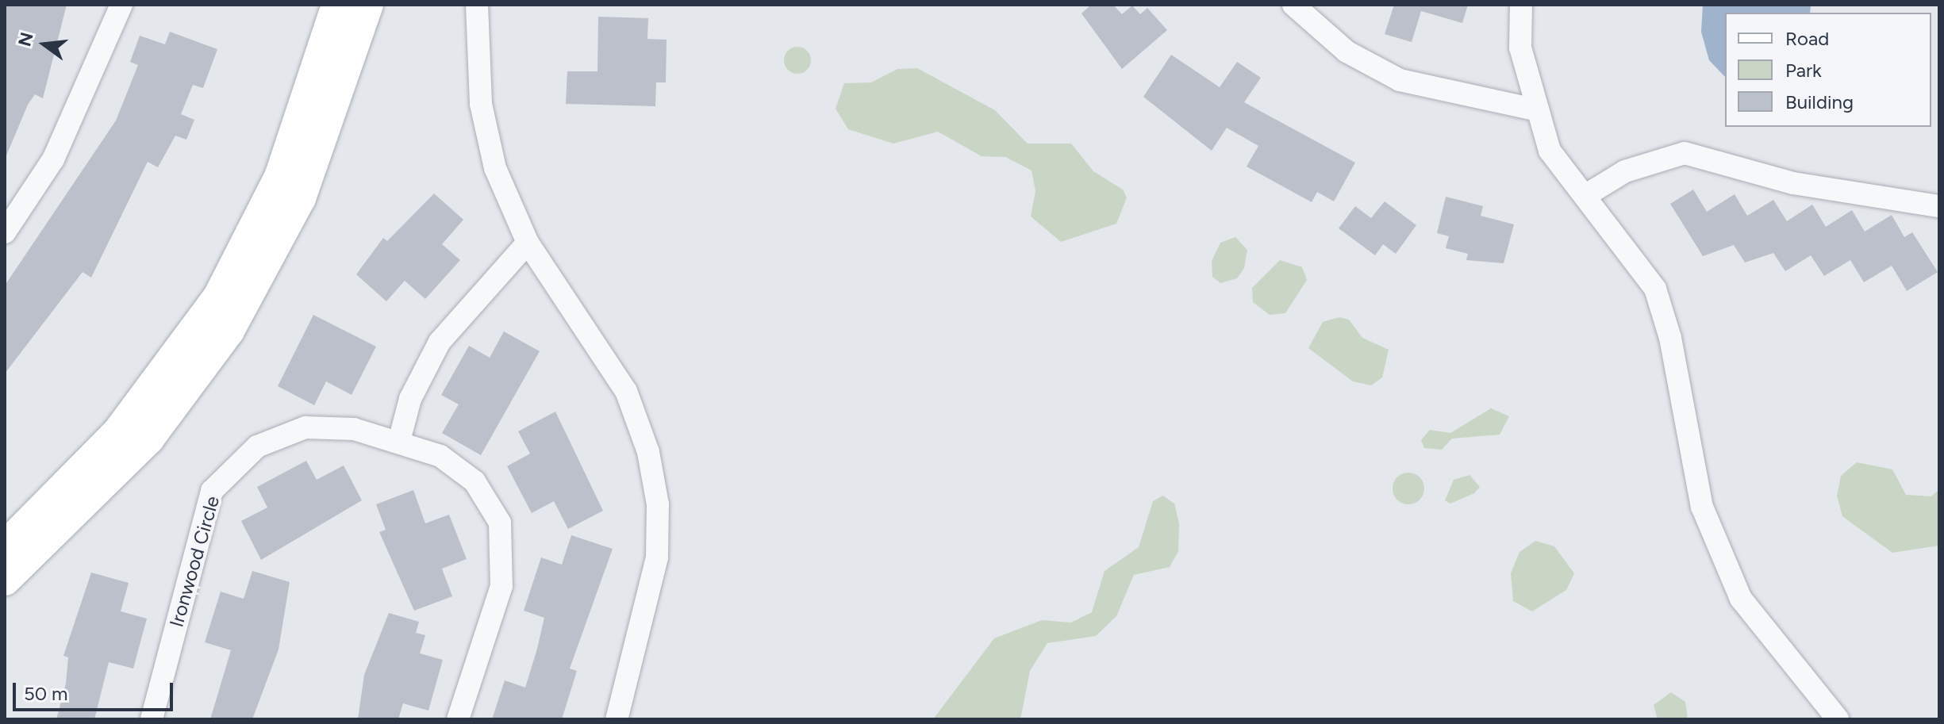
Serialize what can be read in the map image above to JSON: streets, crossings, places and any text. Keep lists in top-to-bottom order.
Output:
{
  "streets": {
    "street": ["Ironwood Circle"]
  },
  "legend": ["Road", "Park", "Building"],
  "scale_bar": "50 m",
  "north": "left"
}
